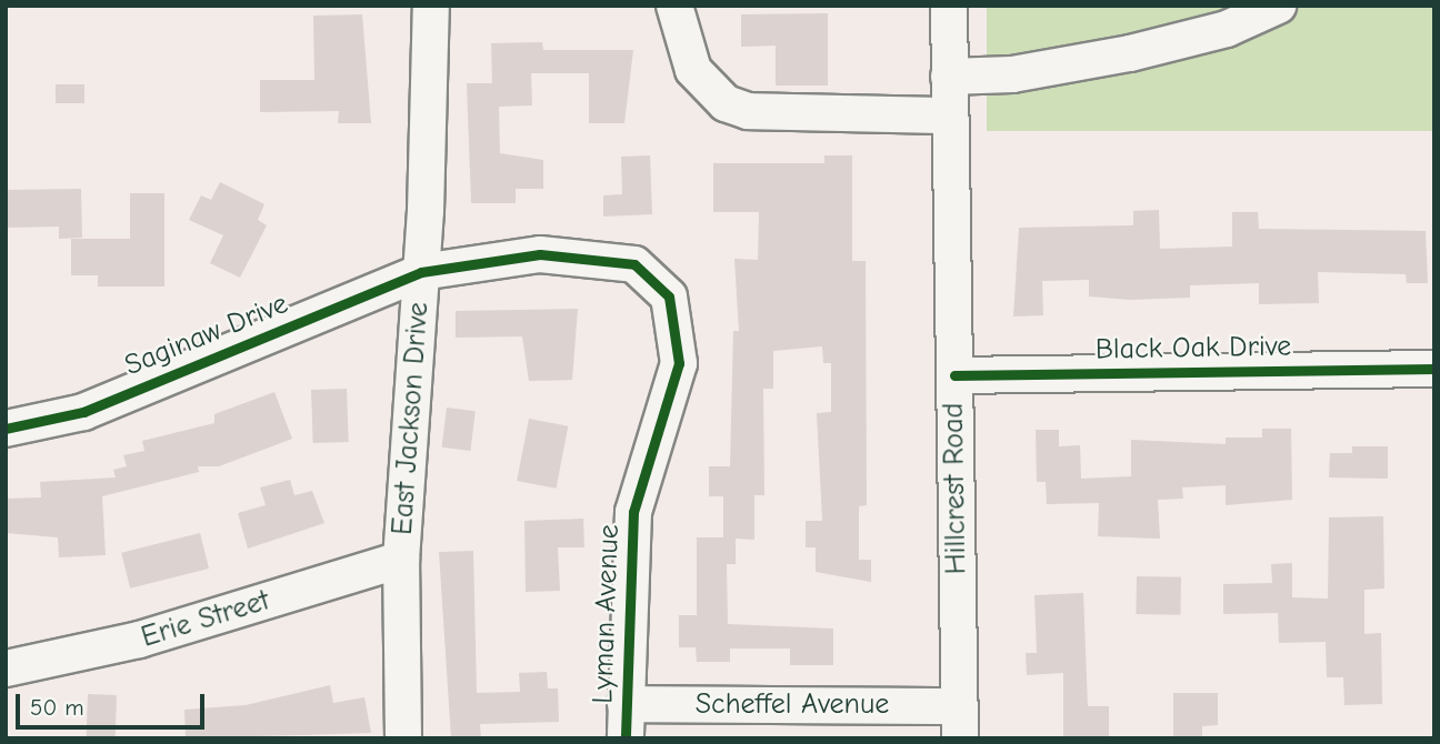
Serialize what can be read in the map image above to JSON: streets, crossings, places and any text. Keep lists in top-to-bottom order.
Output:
{
  "streets": {
    "street": [
      "Saginaw Drive",
      "Black Oak Drive",
      "East Jackson Drive",
      "Hillcrest Road",
      "Lyman Avenue",
      "Erie Street",
      "Scheffel Avenue"
    ]
  },
  "crossings": [
    ["Saginaw Drive", "East Jackson Drive"],
    ["Saginaw Drive", "Lyman Avenue"],
    ["Black Oak Drive", "Hillcrest Road"],
    ["East Jackson Drive", "Lyman Avenue"],
    ["East Jackson Drive", "Erie Street"],
    ["Hillcrest Road", "Scheffel Avenue"],
    ["Lyman Avenue", "Scheffel Avenue"]
  ],
  "scale_bar": "50 m"
}
